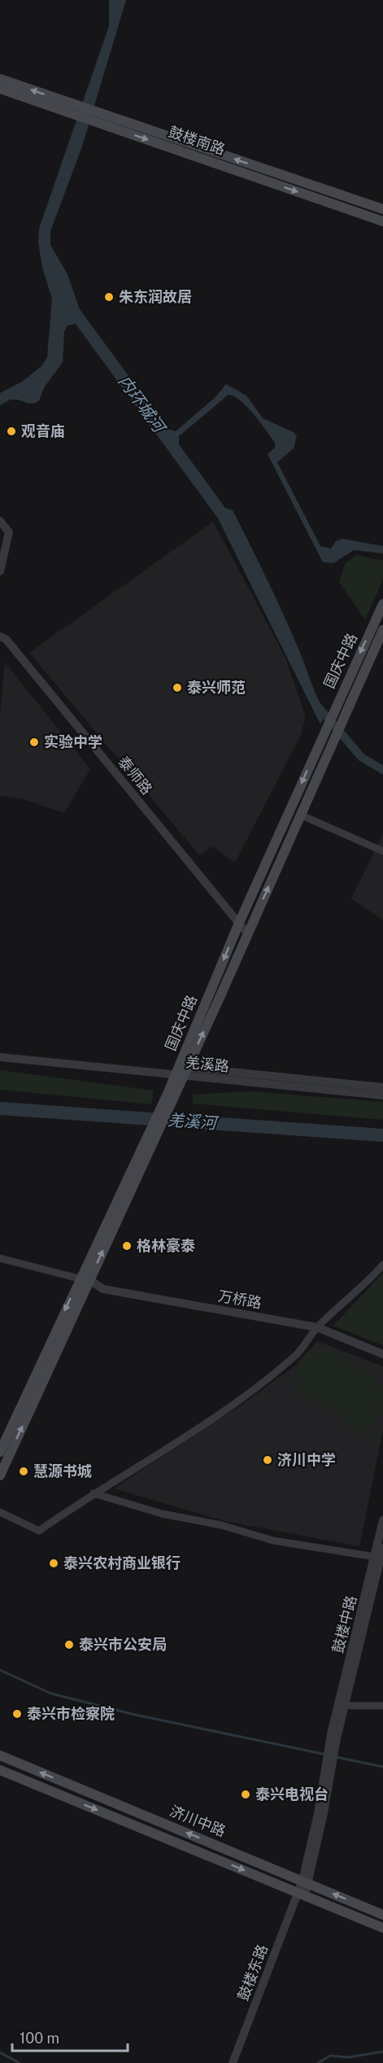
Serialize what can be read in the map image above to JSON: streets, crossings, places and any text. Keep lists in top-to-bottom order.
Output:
{
  "streets": {
    "main road": ["鼓楼南路", "国庆中路", "济川中路"],
    "street": [
      "泰师路",
      "羌溪路",
      "万桥路",
      "鼓楼中路",
      "鼓楼东路"
    ]
  },
  "crossings": [
    ["国庆中路", "泰师路"],
    ["国庆中路", "羌溪路"],
    ["国庆中路", "万桥路"],
    ["鼓楼中路", "鼓楼东路"],
    ["济川中路", "鼓楼东路"]
  ],
  "water": ["内环城河", "羌溪河"],
  "places": [
    "朱东润故居",
    "观音庙",
    "泰兴师范",
    "实验中学",
    "格林豪泰",
    "济川中学",
    "慧源书城",
    "泰兴农村商业银行",
    "泰兴市公安局",
    "泰兴市检察院",
    "泰兴电视台"
  ],
  "scale_bar": "100 m"
}
